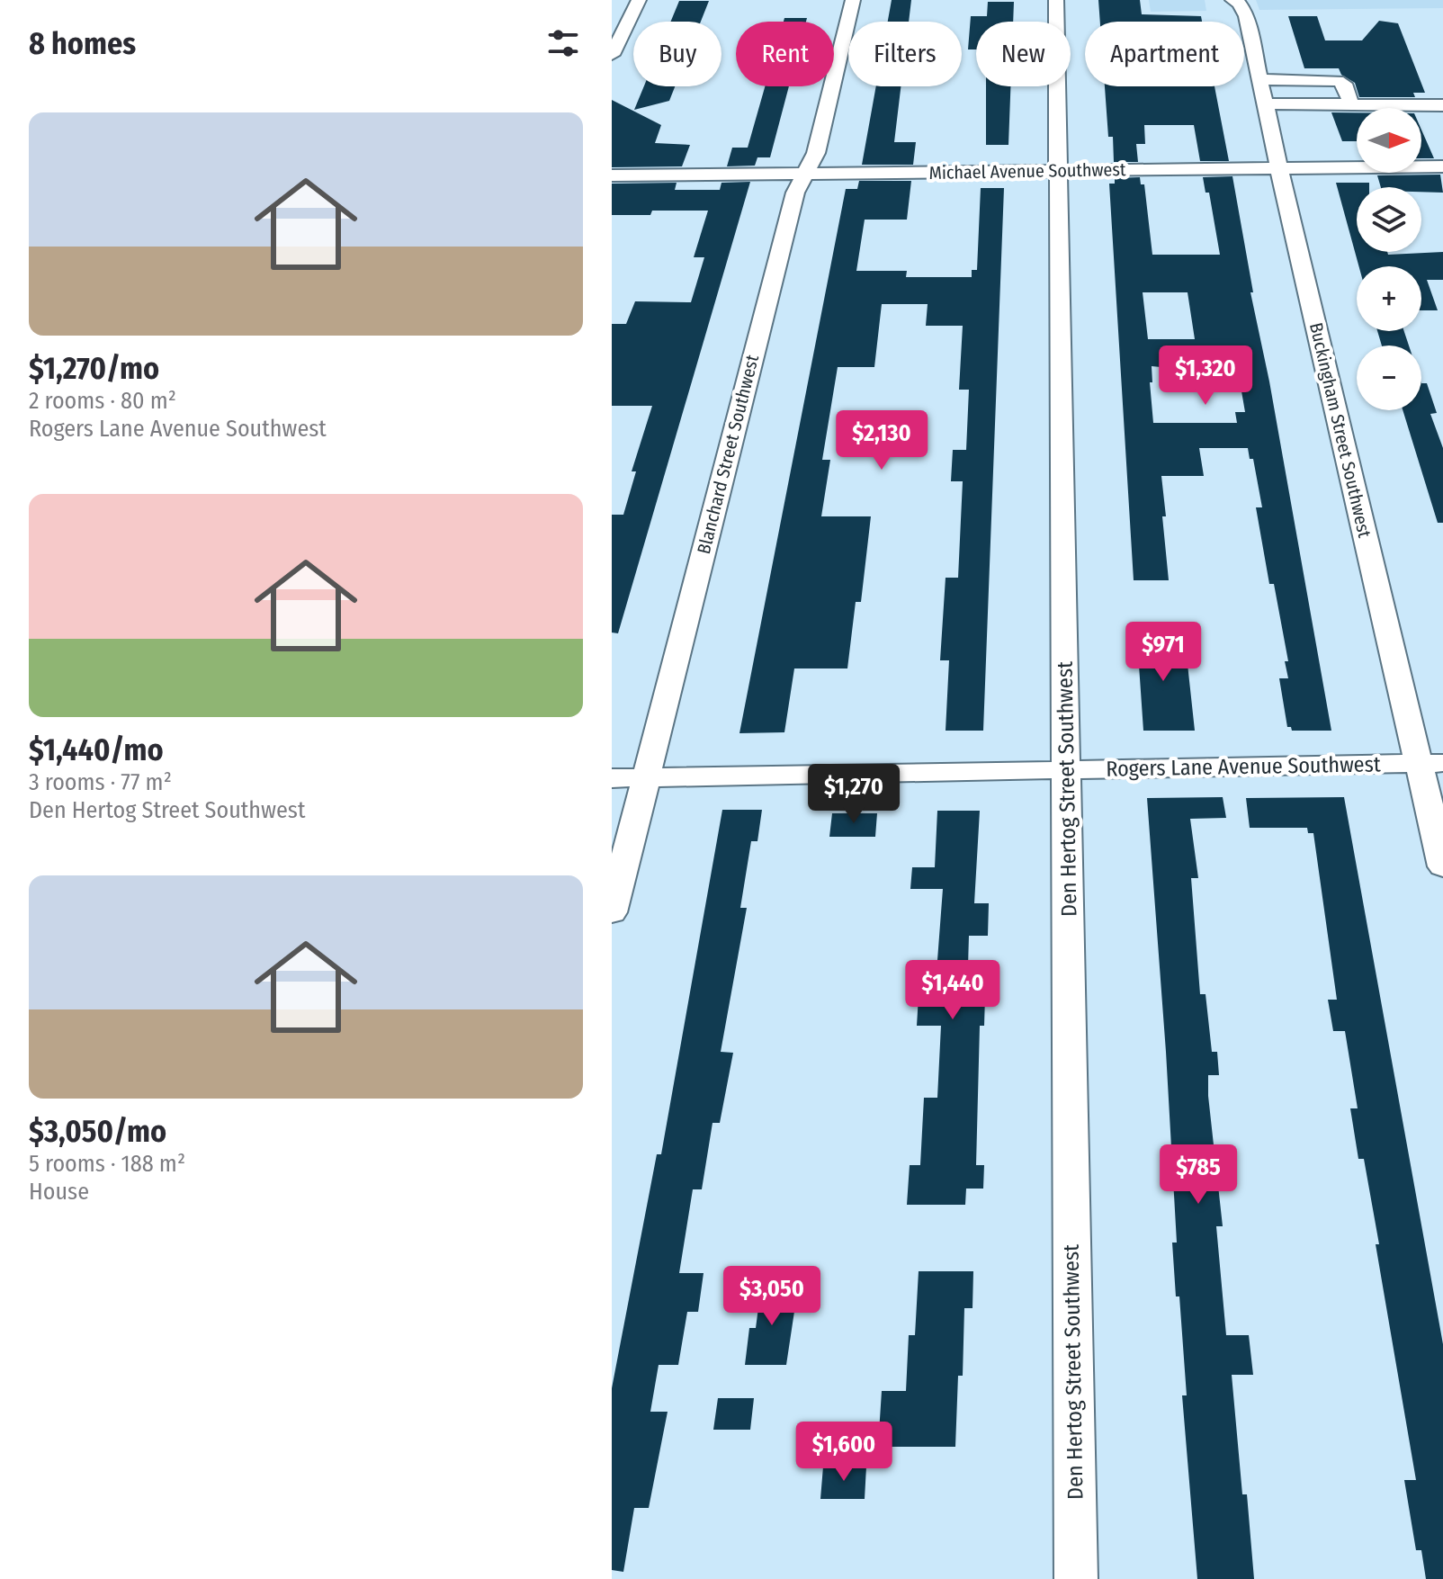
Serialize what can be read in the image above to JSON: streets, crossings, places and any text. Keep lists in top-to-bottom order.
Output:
{
  "streets": {
    "street": [
      "Michael Avenue Southwest",
      "Buckingham Street Southwest",
      "Blanchard Street Southwest",
      "Rogers Lane Avenue Southwest",
      "Den Hertog Street Southwest"
    ]
  },
  "crossings": [
    ["Michael Avenue Southwest", "Buckingham Street Southwest"],
    ["Michael Avenue Southwest", "Blanchard Street Southwest"],
    ["Michael Avenue Southwest", "Den Hertog Street Southwest"],
    ["Buckingham Street Southwest", "Rogers Lane Avenue Southwest"],
    ["Blanchard Street Southwest", "Rogers Lane Avenue Southwest"],
    ["Rogers Lane Avenue Southwest", "Den Hertog Street Southwest"]
  ],
  "north": "right",
  "page": {
    "heading": "8 homes",
    "chip": [
      "Buy",
      "Rent",
      "Filters",
      "New",
      "Apartment"
    ],
    "list": [
      {
        "name": "$1,270/mo",
        "note": "2 rooms · 80 m² · Rogers Lane Avenue Southwest"
      },
      {
        "name": "$1,440/mo",
        "note": "3 rooms · 77 m² · Den Hertog Street Southwest"
      },
      {
        "name": "$3,050/mo",
        "note": "5 rooms · 188 m² · House"
      }
    ],
    "map_buttons": ["+", "−"],
    "price": [
      "$1,320",
      "$2,130",
      "$971",
      "$1,270",
      "$1,440",
      "$785",
      "$3,050",
      "$1,600"
    ]
  }
}
